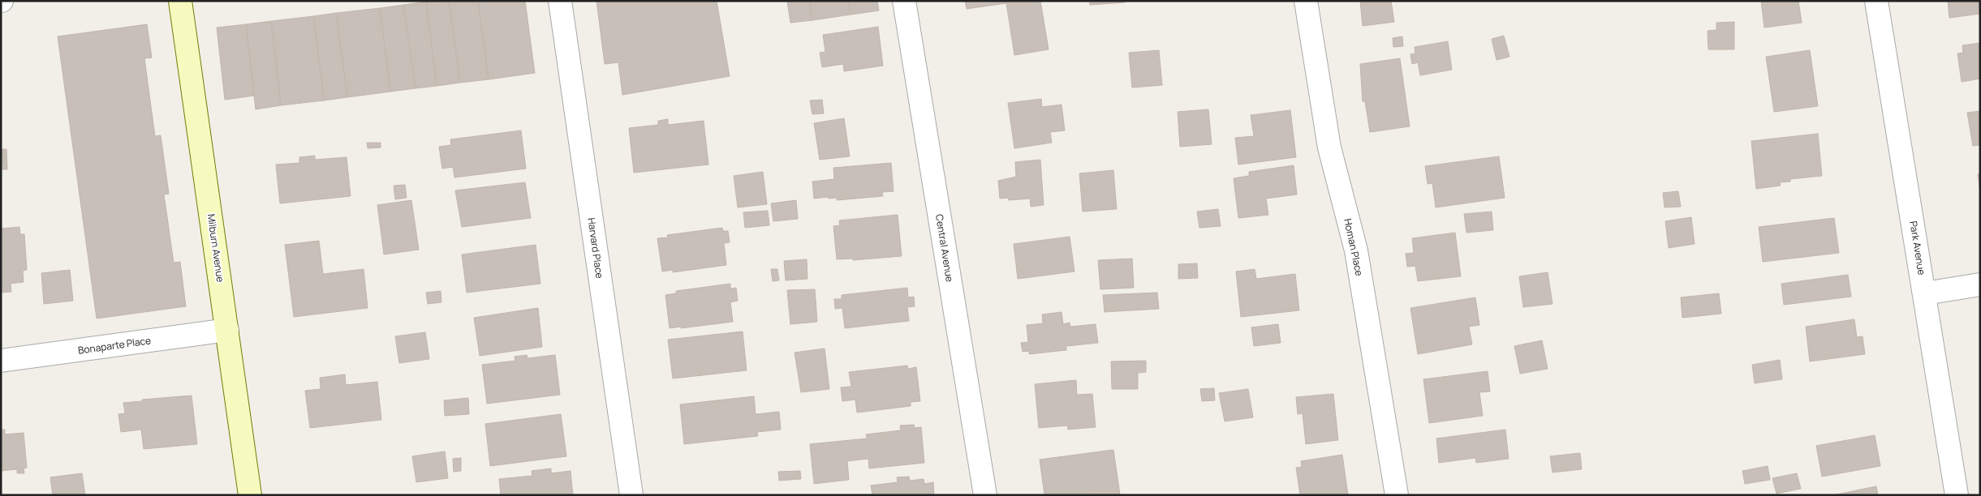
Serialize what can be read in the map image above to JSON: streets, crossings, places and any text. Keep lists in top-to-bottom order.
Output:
{
  "streets": {
    "main road": ["Milburn Avenue"],
    "street": [
      "Homan Place",
      "Harvard Place",
      "Central Avenue",
      "Park Avenue",
      "Bonaparte Place"
    ]
  },
  "crossings": [
    ["Milburn Avenue", "Bonaparte Place"]
  ]
}
